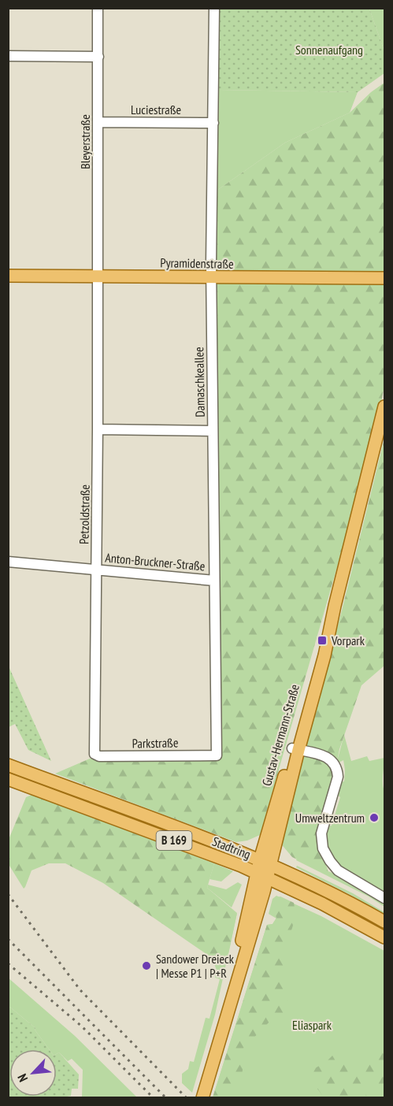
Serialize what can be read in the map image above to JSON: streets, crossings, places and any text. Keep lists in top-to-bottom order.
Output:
{
  "streets": {
    "main road": [
      "Pyramidenstraße",
      "Gustav-Hermann-Straße",
      "B 169",
      "Stadtring"
    ],
    "street": [
      "Luciestraße",
      "Bleyerstraße",
      "Damaschkeallee",
      "Petzoldstraße",
      "Anton-Bruckner-Straße",
      "Parkstraße"
    ]
  },
  "crossings": [
    ["Luciestraße", "Bleyerstraße"],
    ["Luciestraße", "Damaschkeallee"],
    ["Bleyerstraße", "Pyramidenstraße"],
    ["Bleyerstraße", "Petzoldstraße"],
    ["Pyramidenstraße", "Damaschkeallee"],
    ["Pyramidenstraße", "Petzoldstraße"],
    ["Damaschkeallee", "Anton-Bruckner-Straße"],
    ["Damaschkeallee", "Parkstraße"],
    ["Petzoldstraße", "Anton-Bruckner-Straße"],
    ["Petzoldstraße", "Parkstraße"],
    ["Gustav-Hermann-Straße", "Stadtring"]
  ],
  "parks": ["Sonnenaufgang", "Eliaspark"],
  "places": {
    "transit": ["Vorpark"],
    "other": ["Umweltzentrum", "Sandower Dreieck | Messe P1 | P+R"]
  },
  "north": "bottom left"
}
